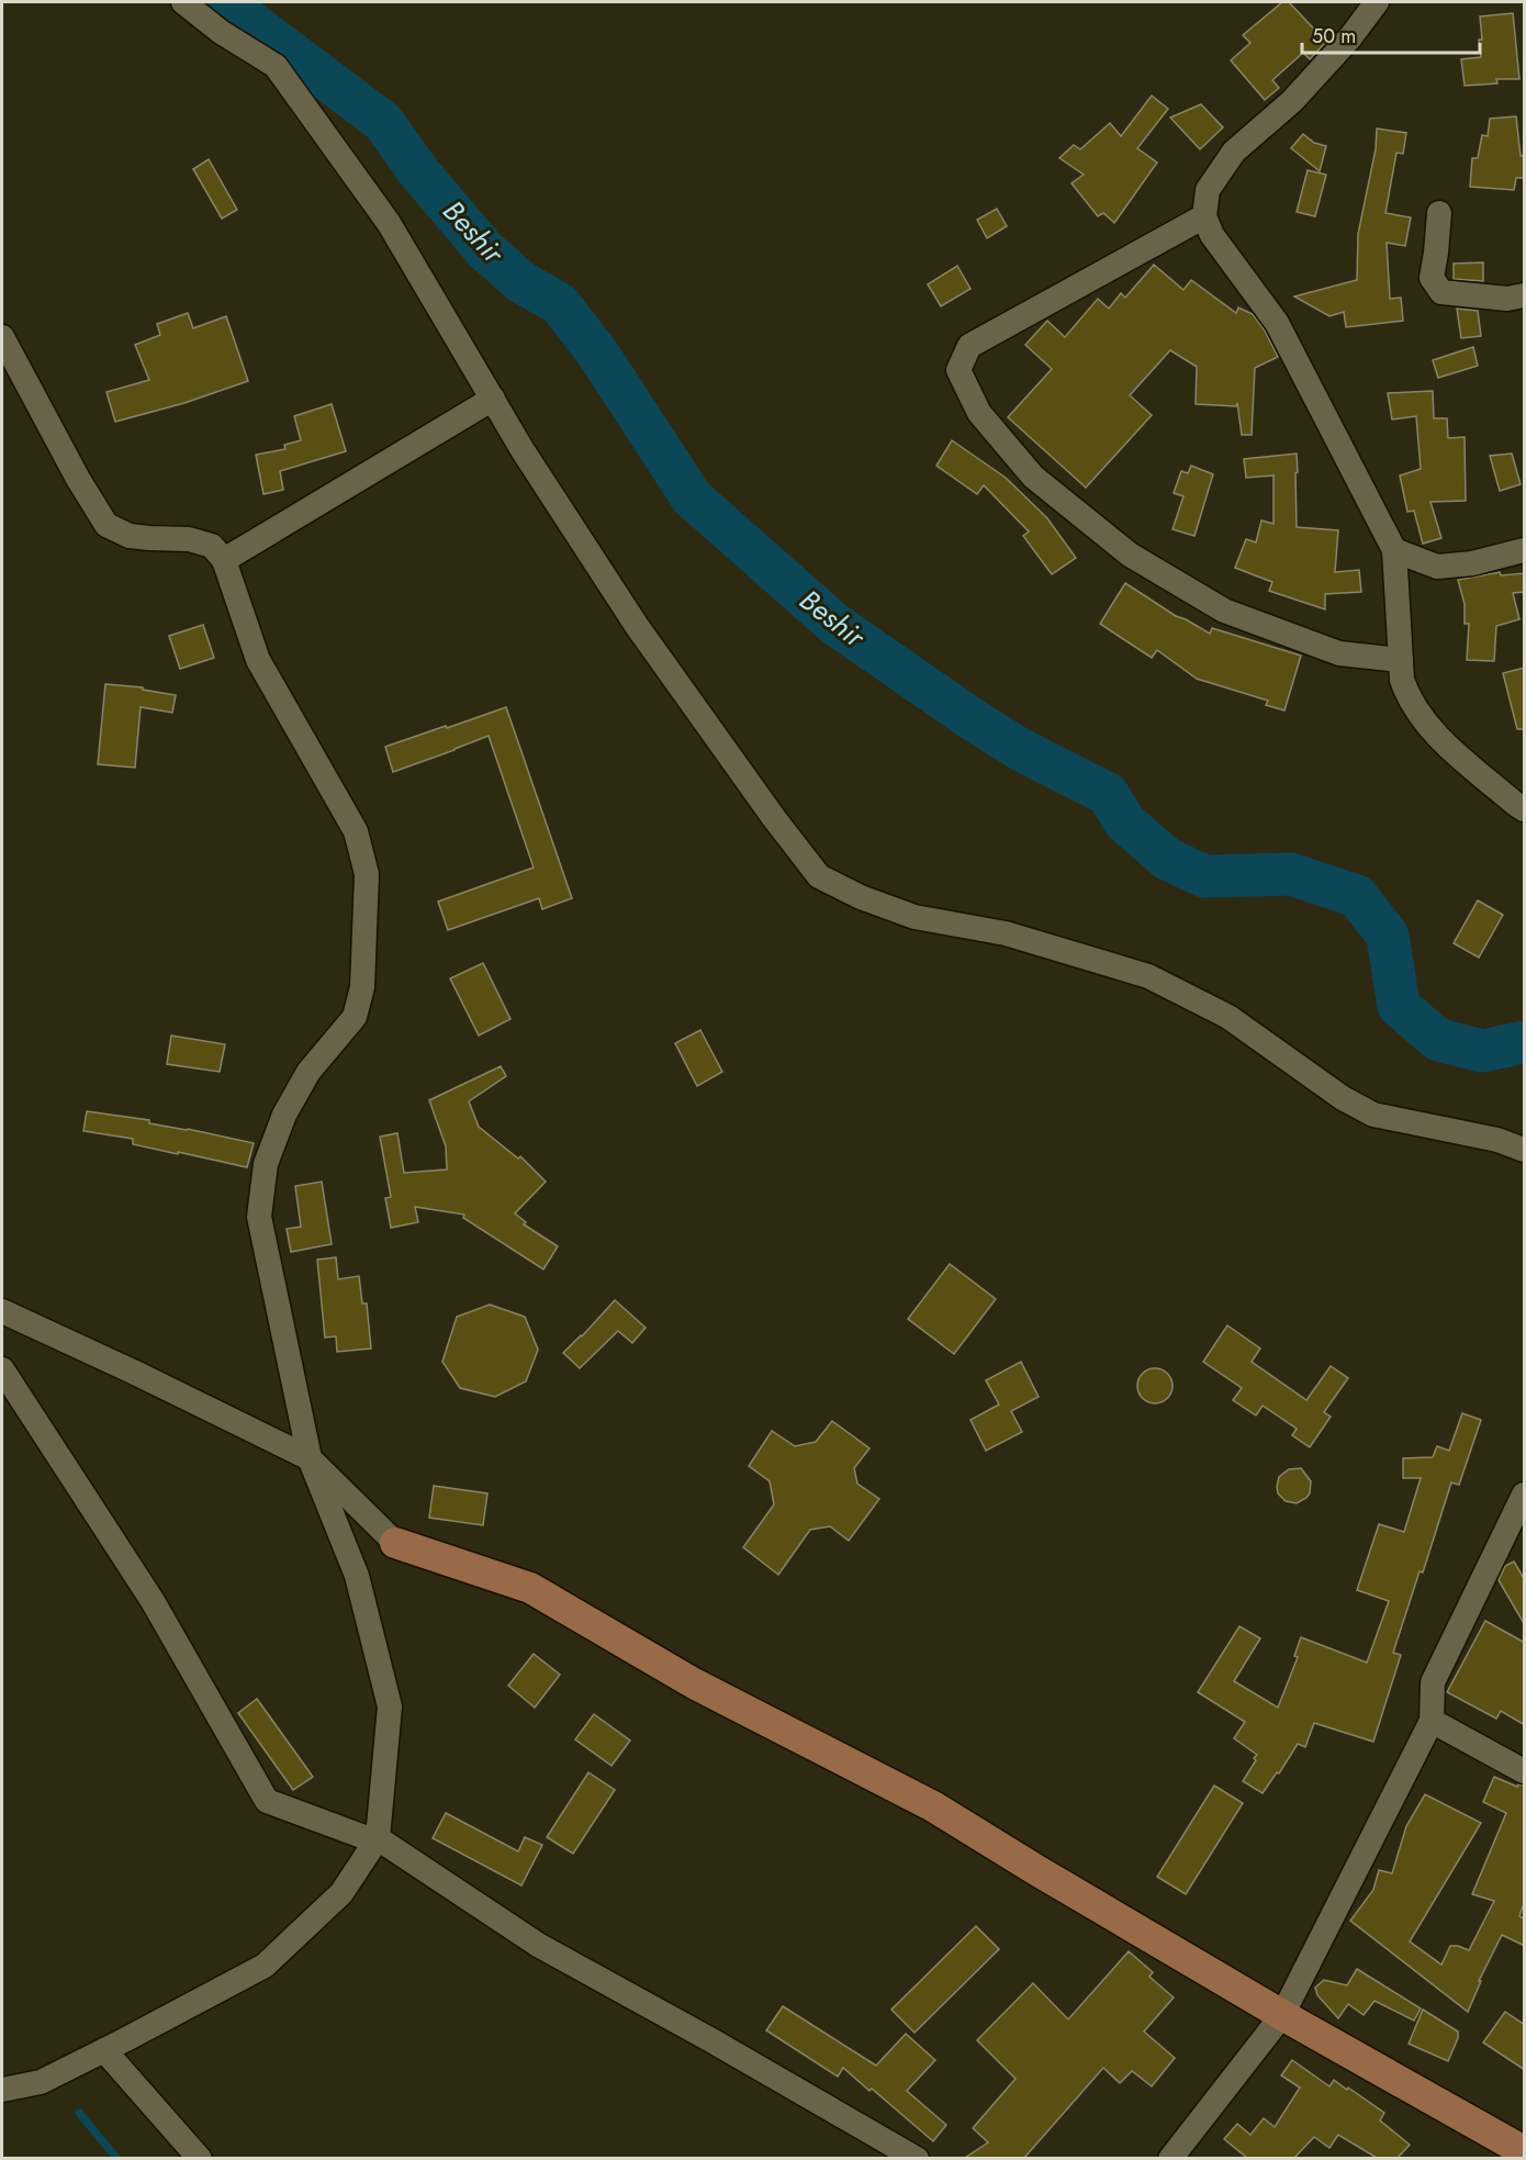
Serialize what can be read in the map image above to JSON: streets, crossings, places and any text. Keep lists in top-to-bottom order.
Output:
{
  "water": ["Beshir"],
  "scale_bar": "50 m"
}
